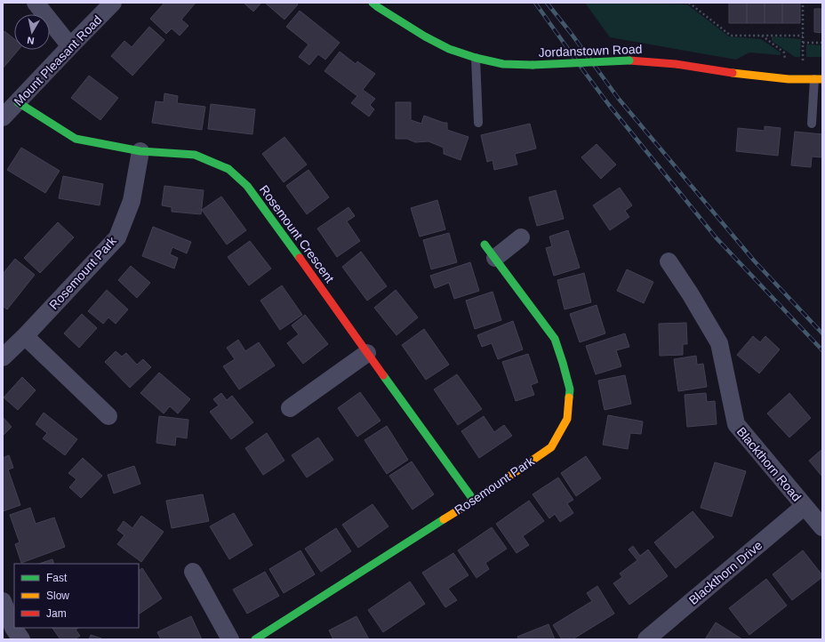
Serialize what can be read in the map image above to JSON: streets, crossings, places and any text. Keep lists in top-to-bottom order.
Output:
{
  "streets": {
    "street": [
      "Jordanstown Road",
      "Mount Pleasant Road",
      "Rosemount Crescent",
      "Rosemount Park",
      "Blackthorn Road",
      "Blackthorn Drive"
    ]
  },
  "crossings": [
    ["Mount Pleasant Road", "Rosemount Crescent"],
    ["Rosemount Crescent", "Rosemount Park"],
    ["Blackthorn Road", "Blackthorn Drive"]
  ],
  "legend": ["Fast", "Slow", "Jam"],
  "north": "bottom"
}
